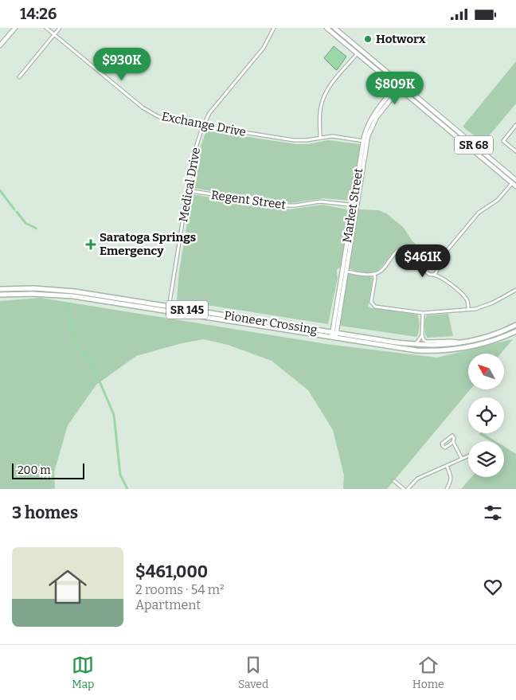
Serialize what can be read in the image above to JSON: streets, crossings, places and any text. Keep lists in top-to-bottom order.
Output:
{
  "streets": {
    "highway": ["SR 145", "Pioneer Crossing"],
    "main road": ["SR 68", "Market Street"],
    "street": ["Exchange Drive", "Medical Drive", "Regent Street"]
  },
  "crossings": [
    ["Exchange Drive", "Medical Drive"],
    ["Exchange Drive", "Market Street"],
    ["SR 68", "Market Street"],
    ["Medical Drive", "Regent Street"],
    ["Medical Drive", "Pioneer Crossing"],
    ["Regent Street", "Market Street"],
    ["Market Street", "Pioneer Crossing"]
  ],
  "places": {
    "other": ["Hotworx"],
    "health": ["Saratoga Springs Emergency"]
  },
  "scale_bar": "200 m",
  "north": "top left",
  "page": {
    "status": "14:26",
    "price": ["$930K", "$809K", "$461K"],
    "scale": "200 m",
    "heading": "3 homes",
    "list": [
      {
        "name": "$461,000",
        "note": "2 rooms · 54 m² · Apartment"
      }
    ],
    "tabs": ["Map", "Saved", "Home"]
  }
}
